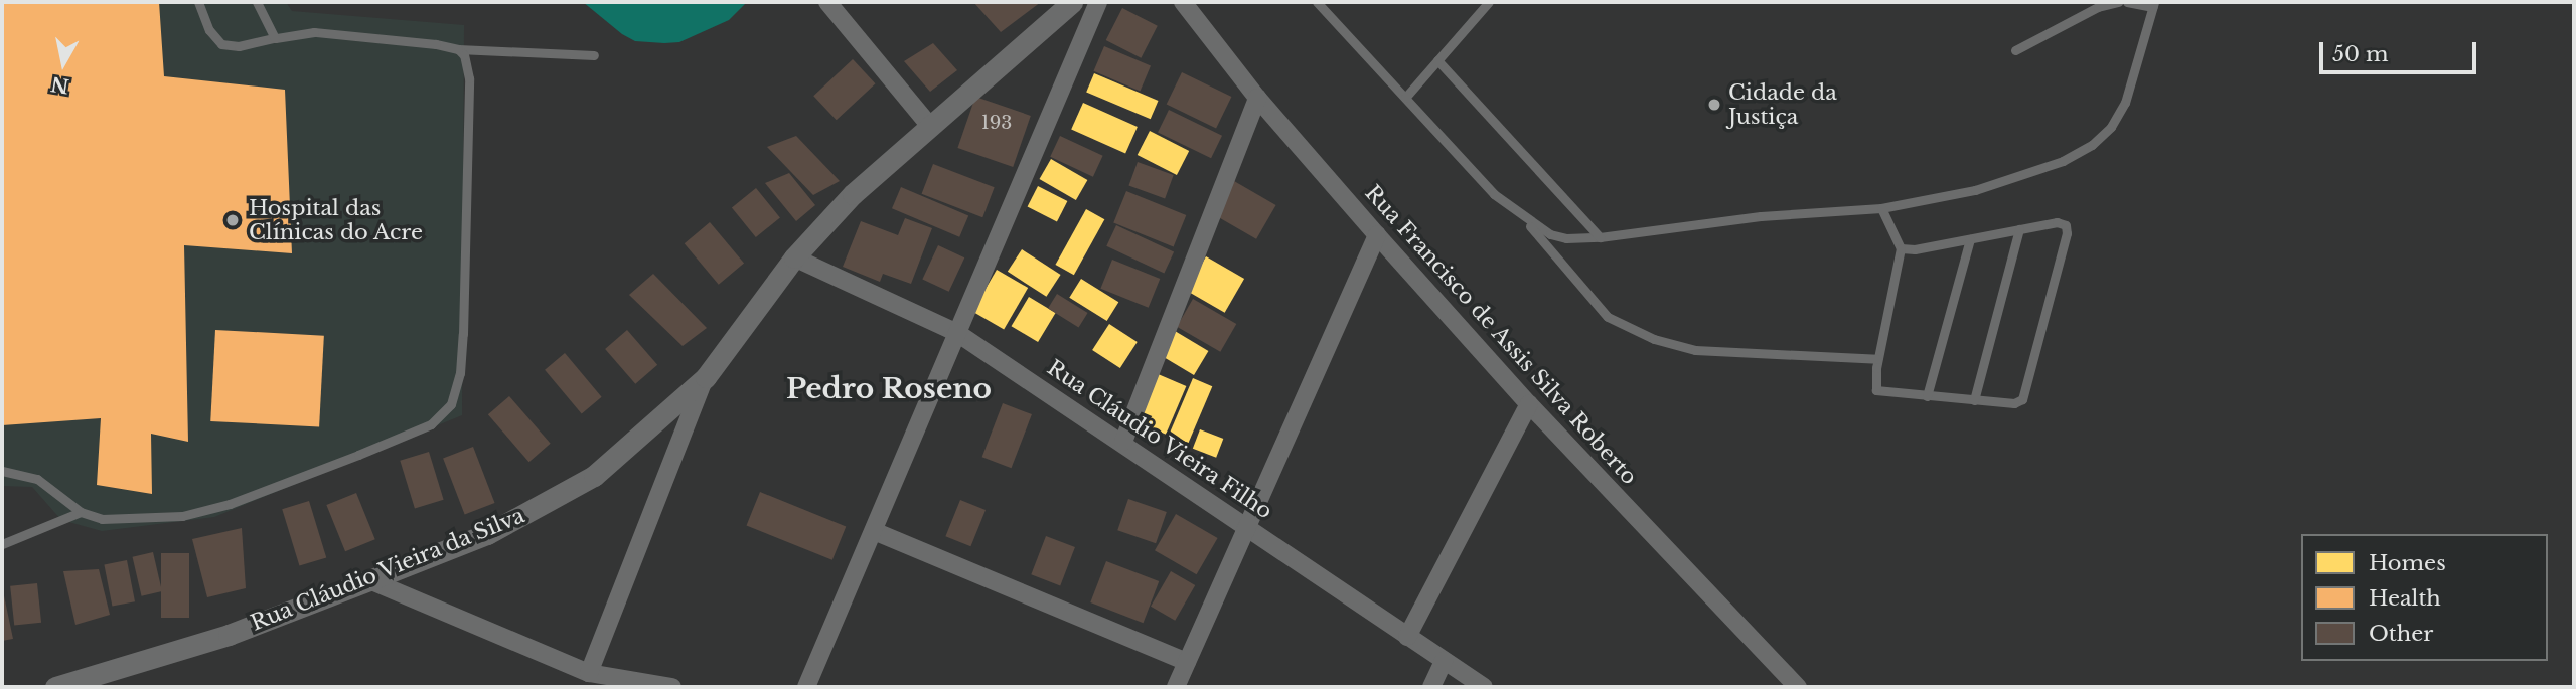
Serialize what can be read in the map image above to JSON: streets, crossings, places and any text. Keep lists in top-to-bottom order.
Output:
{
  "streets": {
    "street": ["Rua Francisco de Assis Silva Roberto", "Rua Cláudio Vieira Filho", "Rua Cláudio Vieira da Silva"]
  },
  "crossings": [
    ["Rua Cláudio Vieira Filho", "Rua Cláudio Vieira da Silva"]
  ],
  "districts": ["Pedro Roseno"],
  "places": ["Cidade da Justiça", "Hospital das Clínicas do Acre"],
  "house_numbers": ["193"],
  "legend": ["Homes", "Health", "Other"],
  "scale_bar": "50 m",
  "north": "bottom"
}
